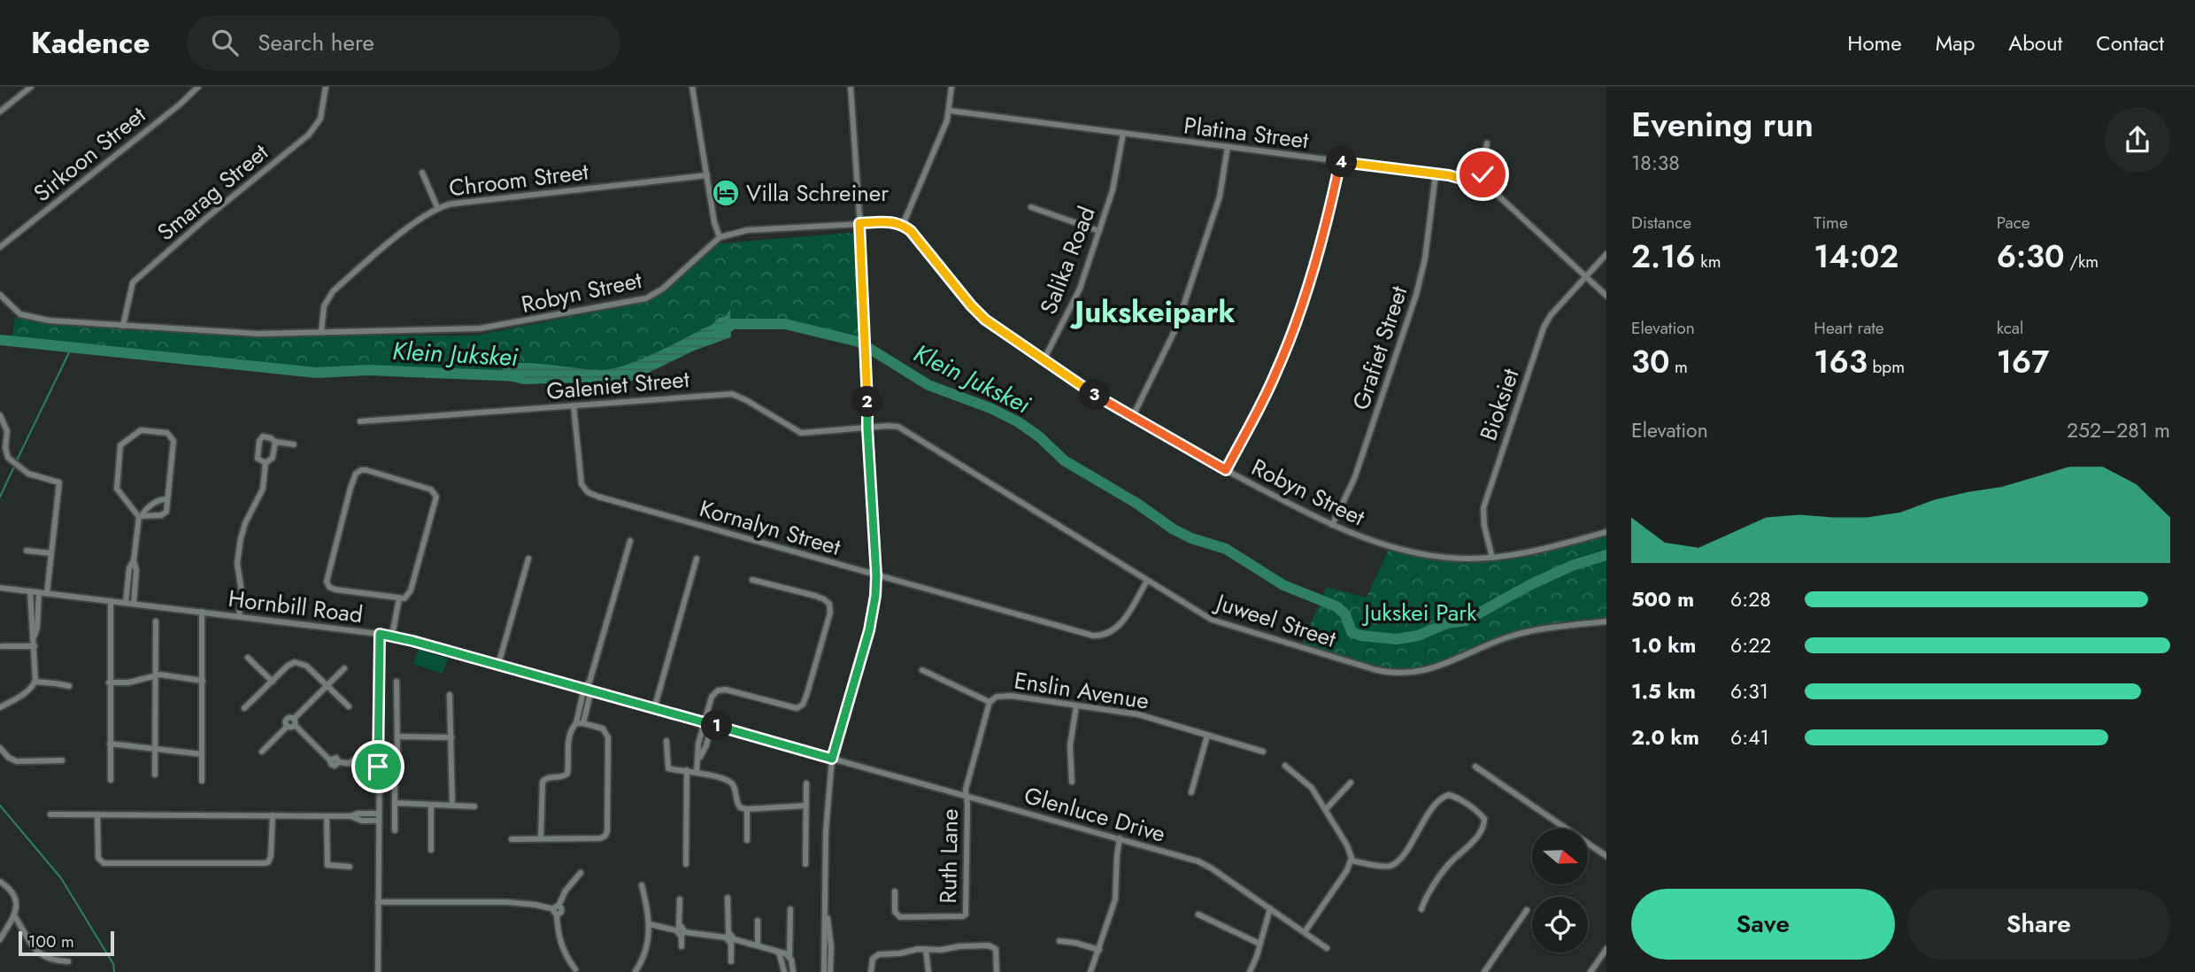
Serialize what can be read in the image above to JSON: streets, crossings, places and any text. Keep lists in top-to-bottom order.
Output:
{
  "streets": {
    "street": [
      "Platina Street",
      "Sirkoon Street",
      "Chroom Street",
      "Smarag Street",
      "Salika Road",
      "Robyn Street",
      "Grafiet Street",
      "Galeniet Street",
      "Bioksiet",
      "Kornalyn Street",
      "Hornbill Road",
      "Juweel Street",
      "Enslin Avenue",
      "Glenluce Drive",
      "Ruth Lane"
    ]
  },
  "crossings": [
    ["Platina Street", "Salika Road"],
    ["Platina Street", "Grafiet Street"],
    ["Platina Street", "Bioksiet"],
    ["Chroom Street", "Robyn Street"],
    ["Smarag Street", "Robyn Street"],
    ["Salika Road", "Robyn Street"],
    ["Robyn Street", "Grafiet Street"],
    ["Robyn Street", "Bioksiet"],
    ["Galeniet Street", "Kornalyn Street"],
    ["Galeniet Street", "Juweel Street"],
    ["Kornalyn Street", "Juweel Street"],
    ["Hornbill Road", "Glenluce Drive"],
    ["Enslin Avenue", "Glenluce Drive"],
    ["Enslin Avenue", "Ruth Lane"],
    ["Glenluce Drive", "Ruth Lane"]
  ],
  "districts": ["Jukskeipark"],
  "water": ["Klein Jukskei"],
  "parks": ["Jukskei Park"],
  "places": {
    "hotel": ["Villa Schreiner"]
  },
  "scale_bar": "100 m",
  "north": "right",
  "page": {
    "header": "Kadence",
    "search": "Search here",
    "nav": [
      "Home",
      "Map",
      "About",
      "Contact"
    ],
    "heading": ["Evening run", "18:38"],
    "pins": [
      "4",
      "3",
      "2",
      "1"
    ],
    "stats": [
      ["Distance", "2.16 km"],
      ["Time", "14:02"],
      ["Pace", "6:30 /km"],
      ["Elevation", "30 m"],
      ["Heart rate", "163 bpm"],
      ["kcal", "167"]
    ],
    "chart": ["Elevation", "252–281 m"],
    "list": [
      {
        "name": "500 m",
        "note": "6:28"
      },
      {
        "name": "1.0 km",
        "note": "6:22"
      },
      {
        "name": "1.5 km",
        "note": "6:31"
      },
      {
        "name": "2.0 km",
        "note": "6:41"
      }
    ],
    "buttons": ["Save", "Share"],
    "scale": "100 m"
  }
}
